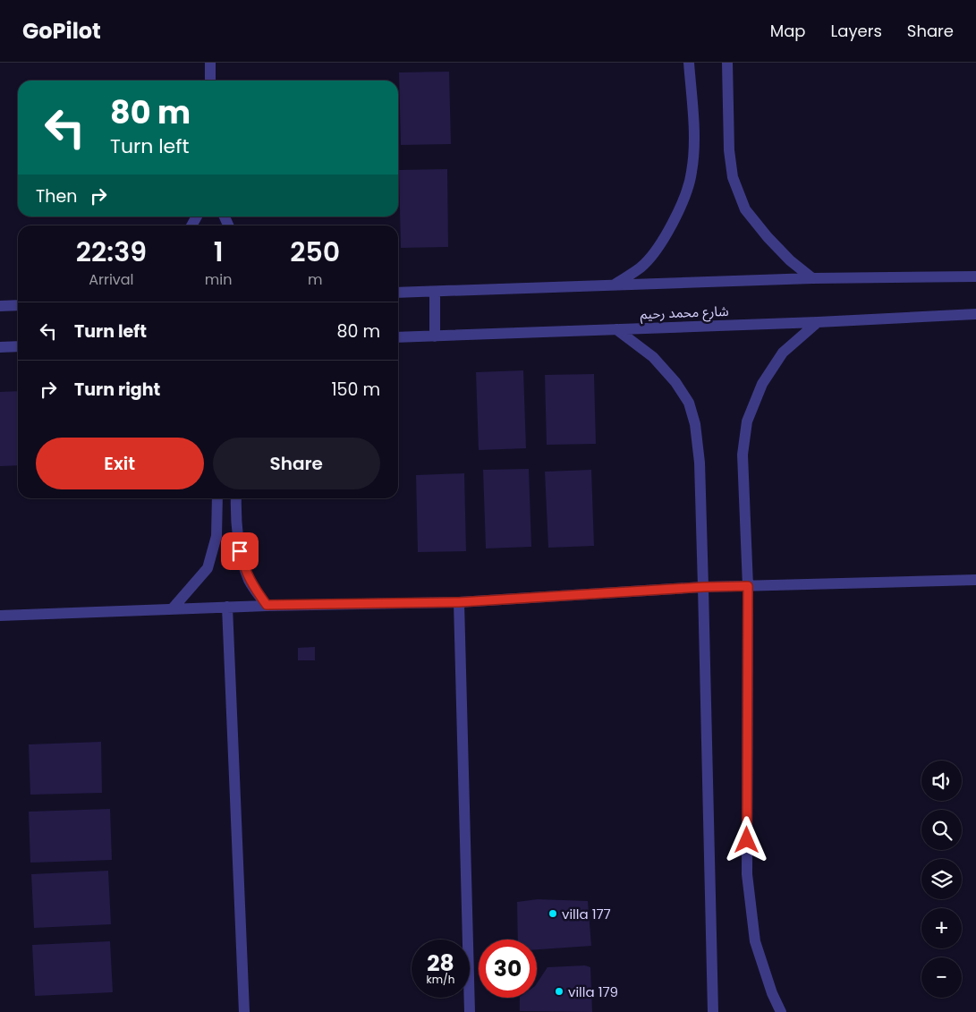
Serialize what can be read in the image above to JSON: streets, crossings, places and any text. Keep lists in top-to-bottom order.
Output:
{
  "streets": {
    "street": ["شارع محمد رحيم"]
  },
  "places": ["villa 177", "villa 179"],
  "page": {
    "header": "GoPilot",
    "nav": ["Map", "Layers", "Share"],
    "turn": ["80 m", "Turn left"],
    "then": "Then",
    "eta": [
      "22:39",
      "Arrival",
      "1",
      "min",
      "250",
      "m"
    ],
    "list": [
      {
        "name": "Turn left",
        "value": "80 m"
      },
      {
        "name": "Turn right",
        "value": "150 m"
      }
    ],
    "buttons": ["Exit", "Share"],
    "map_buttons": ["+", "−"],
    "speed": "28 km/h",
    "limit": "30"
  }
}
